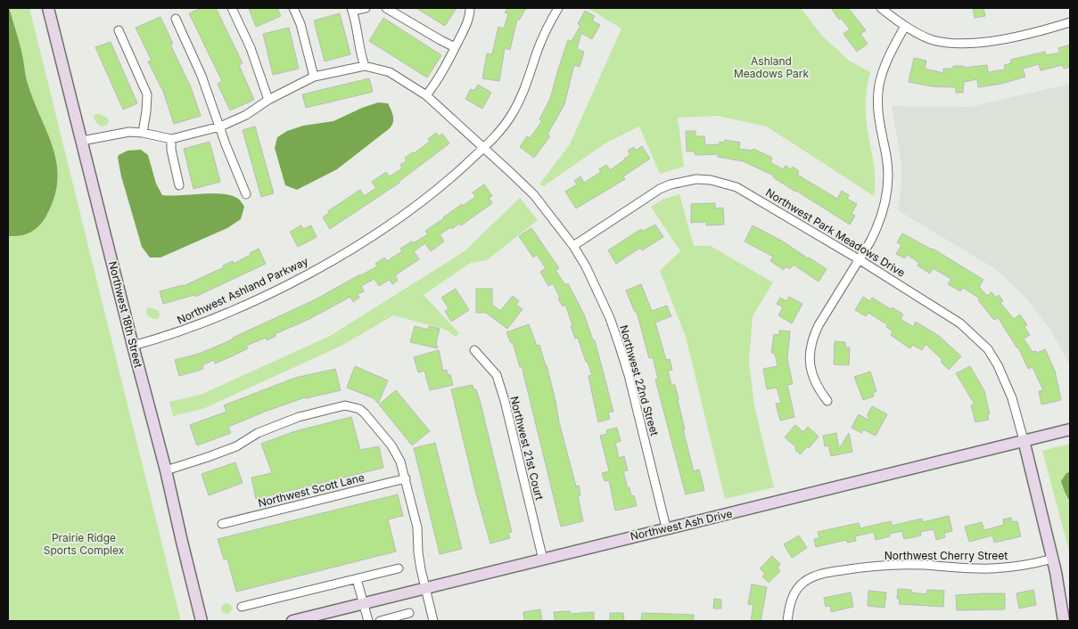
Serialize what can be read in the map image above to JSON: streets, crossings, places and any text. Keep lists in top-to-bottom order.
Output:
{
  "streets": {
    "street": [
      "Northwest Park Meadows Drive",
      "Northwest Ashland Parkway",
      "Northwest 18th Street",
      "Northwest 22nd Street",
      "Northwest 21st Court",
      "Northwest Scott Lane",
      "Northwest Ash Drive",
      "Northwest Cherry Street"
    ]
  },
  "crossings": [
    ["Northwest Park Meadows Drive", "Northwest 22nd Street"],
    ["Northwest Park Meadows Drive", "Northwest Ash Drive"],
    ["Northwest Ashland Parkway", "Northwest 18th Street"],
    ["Northwest Ashland Parkway", "Northwest 22nd Street"],
    ["Northwest 22nd Street", "Northwest Ash Drive"],
    ["Northwest 21st Court", "Northwest Ash Drive"]
  ],
  "parks": ["Ashland Meadows Park", "Prairie Ridge Sports Complex"]
}
